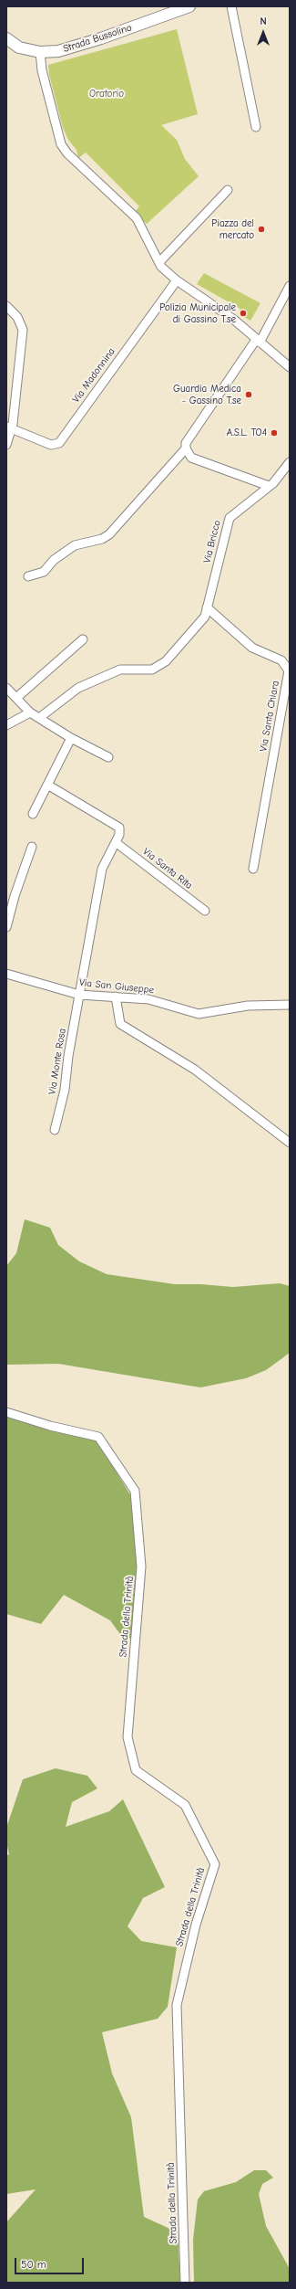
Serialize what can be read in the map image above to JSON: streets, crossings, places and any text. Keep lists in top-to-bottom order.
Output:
{
  "streets": {
    "street": [
      "Strada Bussolino",
      "Via Madonnina",
      "Via Bricco",
      "Via Santa Chiara",
      "Via Santa Rita",
      "Via San Giuseppe",
      "Via Monte Rosa",
      "Strada della Trinità"
    ]
  },
  "crossings": [
    ["Via Bricco", "Via Santa Chiara"],
    ["Via Santa Rita", "Via Monte Rosa"],
    ["Via San Giuseppe", "Via Monte Rosa"]
  ],
  "parks": ["Oratorio"],
  "places": [
    "Piazza del mercato",
    "Polizia Municipale di Gassino T.se",
    "Guardia Medica - Gassino T.se",
    "A.S.L. TO4"
  ],
  "scale_bar": "50 m",
  "north": "top"
}
